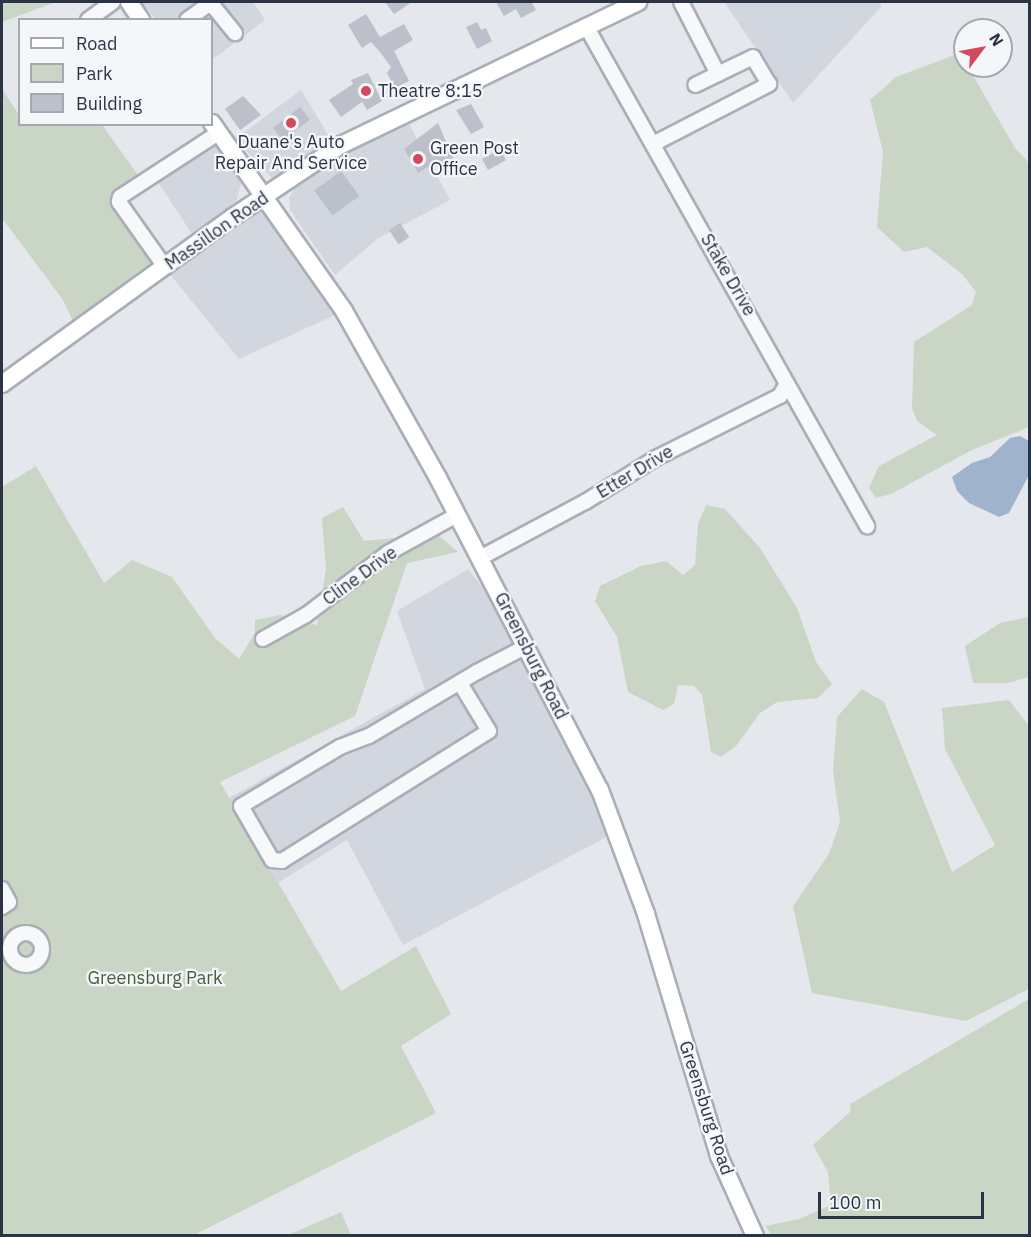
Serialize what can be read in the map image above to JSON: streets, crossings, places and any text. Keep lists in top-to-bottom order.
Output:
{
  "streets": {
    "main road": ["Massillon Road", "Greensburg Road"],
    "street": ["Stake Drive", "Etter Drive", "Cline Drive"]
  },
  "crossings": [
    ["Massillon Road", "Stake Drive"],
    ["Massillon Road", "Greensburg Road"],
    ["Stake Drive", "Etter Drive"],
    ["Etter Drive", "Greensburg Road"],
    ["Cline Drive", "Greensburg Road"]
  ],
  "parks": ["Greensburg Park"],
  "places": ["Theatre 8:15", "Duane's Auto Repair And Service", "Green Post Office"],
  "legend": ["Road", "Park", "Building"],
  "scale_bar": "100 m",
  "north": "top right"
}
